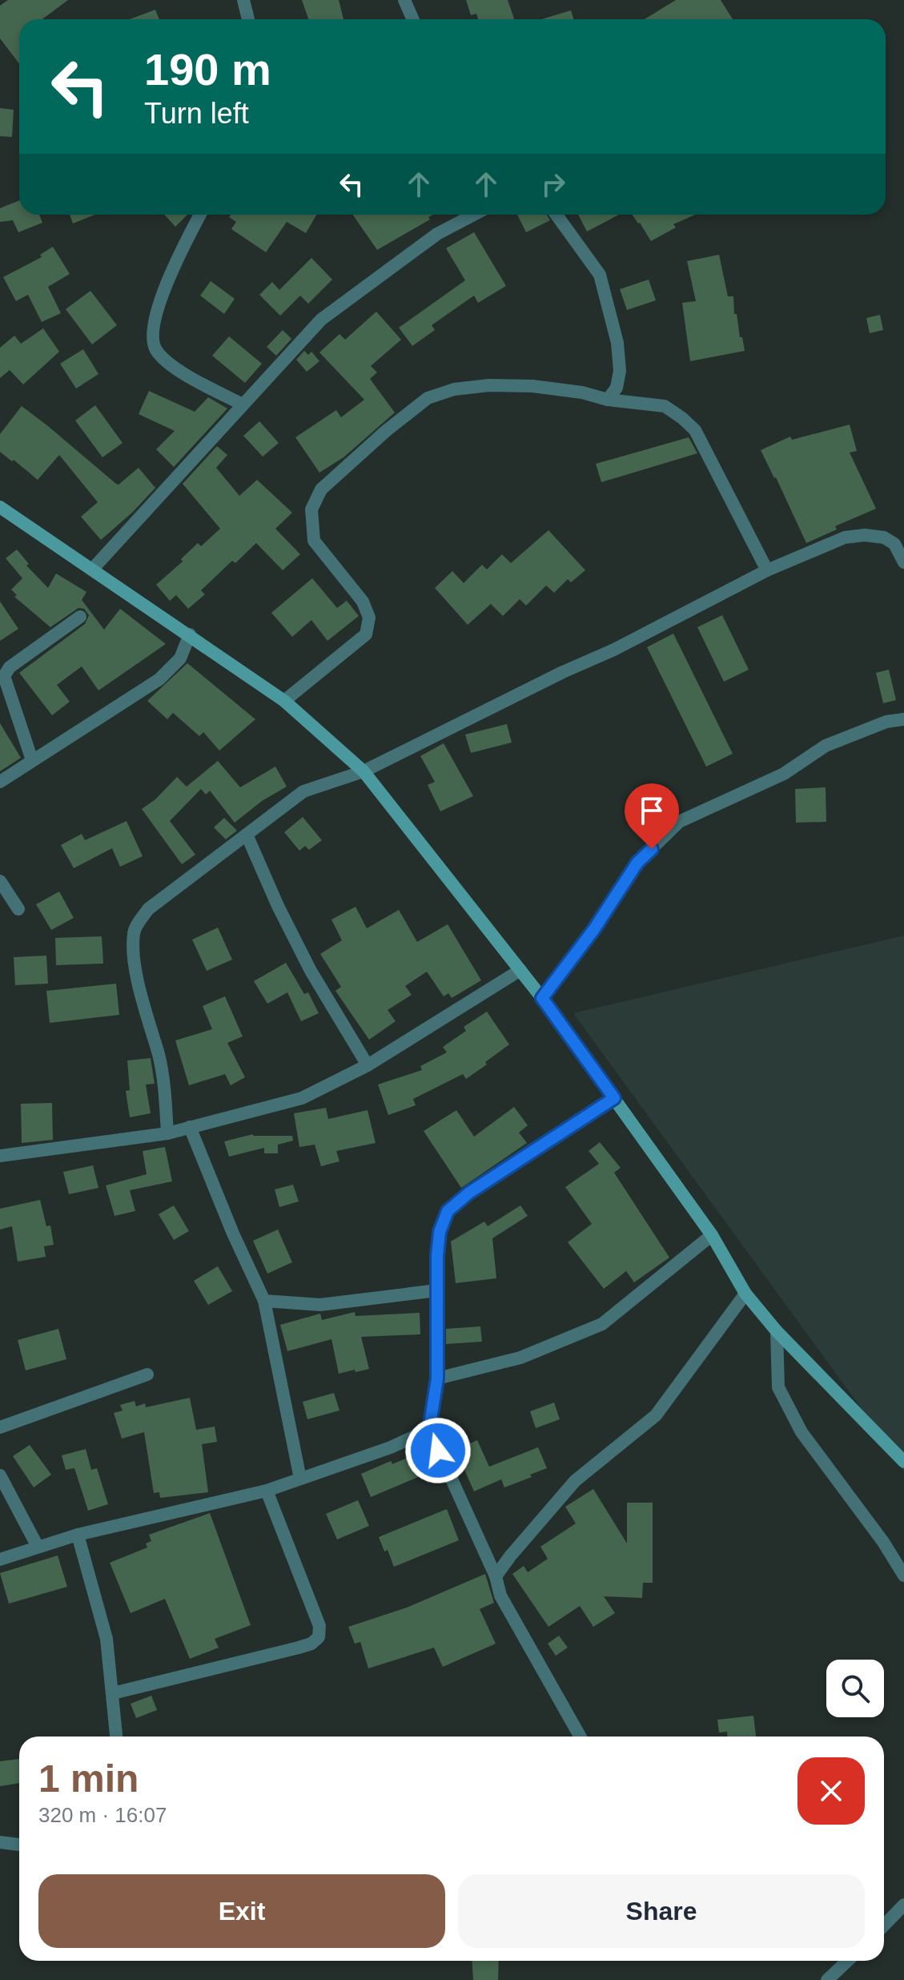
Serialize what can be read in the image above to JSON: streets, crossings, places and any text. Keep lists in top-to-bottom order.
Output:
{
  "page": {
    "turn": ["190 m", "Turn left"],
    "heading": ["1 min", "320 m · 16:07"],
    "buttons": ["Exit", "Share"]
  }
}
